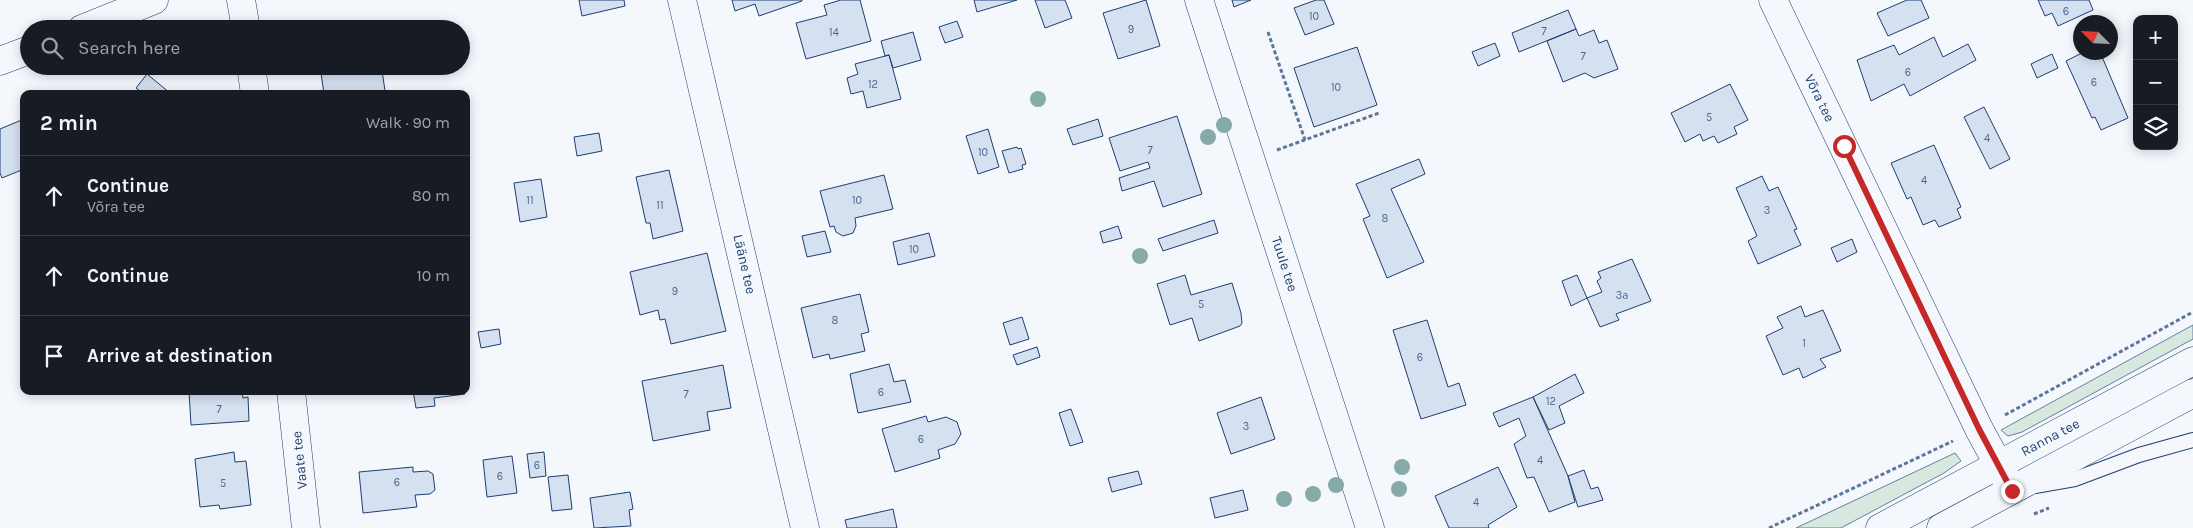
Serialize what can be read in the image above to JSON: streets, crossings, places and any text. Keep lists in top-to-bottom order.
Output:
{
  "streets": {
    "street": [
      "Võra tee",
      "Lääne tee",
      "Tuule tee",
      "Ranna tee",
      "Vaate tee"
    ]
  },
  "crossings": [
    ["Võra tee", "Ranna tee"]
  ],
  "house_numbers": [
    "6",
    "10",
    "9",
    "7",
    "14",
    "7",
    "6",
    "6",
    "12",
    "10",
    "5",
    "4",
    "7",
    "10",
    "4",
    "11",
    "10",
    "11",
    "3",
    "8",
    "10",
    "9",
    "3a",
    "5",
    "8",
    "1",
    "6",
    "6",
    "7",
    "12",
    "7",
    "3",
    "6",
    "4",
    "6",
    "6",
    "6",
    "5",
    "4"
  ],
  "north": "top left",
  "page": {
    "map_buttons": ["+", "−"],
    "search": "Search here",
    "heading": ["2 min", "Walk · 90 m"],
    "list": [
      ["Continue", "Võra tee", "80 m"],
      ["Continue", "10 m"],
      "Arrive at destination"
    ]
  }
}
